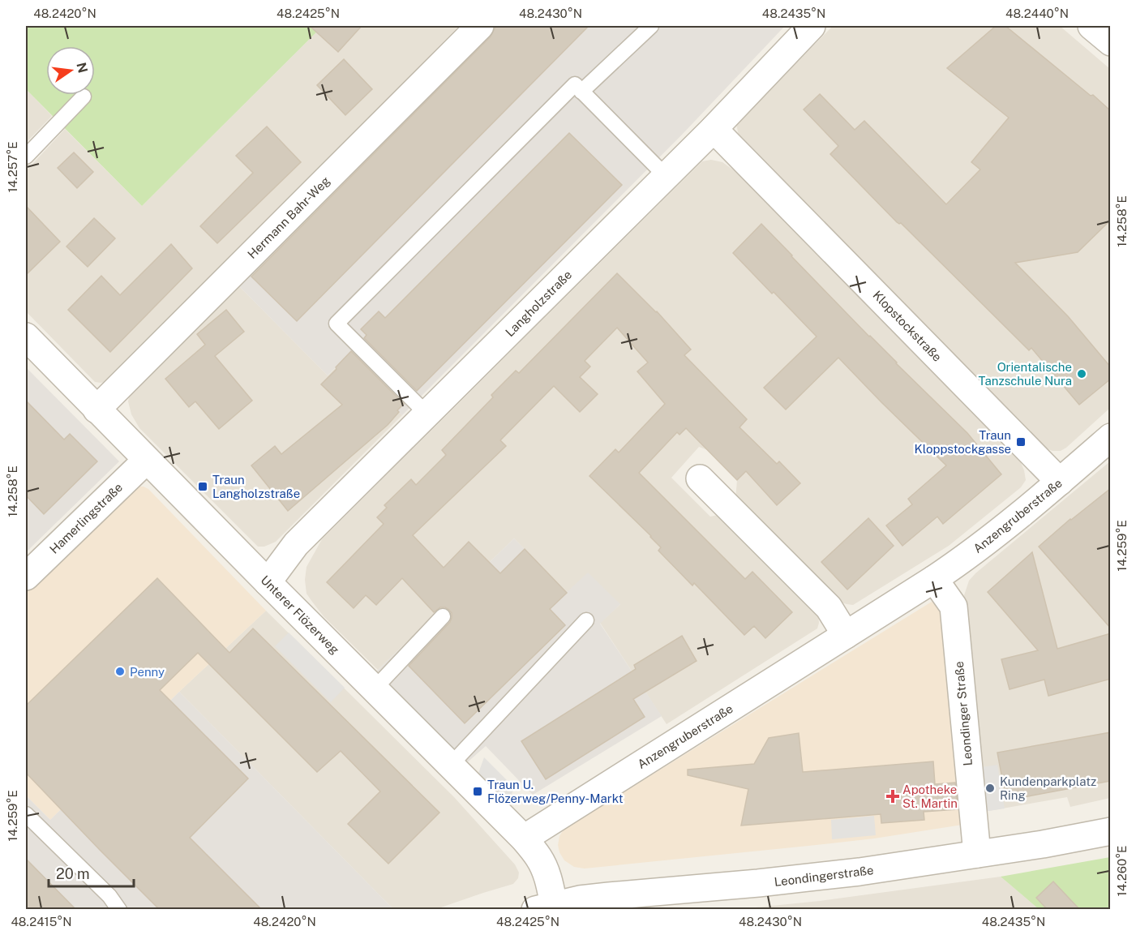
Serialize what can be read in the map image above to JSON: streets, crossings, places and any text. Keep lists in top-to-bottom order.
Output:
{
  "streets": {
    "street": [
      "Hermann Bahr-Weg",
      "Langholzstraße",
      "Klopstockstraße",
      "Anzengruberstraße",
      "Hamerlingstraße",
      "Unterer Flözerweg",
      "Leondinger Straße",
      "Leondingerstraße"
    ]
  },
  "crossings": [
    ["Hermann Bahr-Weg", "Unterer Flözerweg"],
    ["Langholzstraße", "Klopstockstraße"],
    ["Langholzstraße", "Unterer Flözerweg"],
    ["Klopstockstraße", "Anzengruberstraße"],
    ["Anzengruberstraße", "Unterer Flözerweg"],
    ["Anzengruberstraße", "Leondinger Straße"],
    ["Hamerlingstraße", "Unterer Flözerweg"],
    ["Unterer Flözerweg", "Leondingerstraße"],
    ["Leondinger Straße", "Leondingerstraße"]
  ],
  "places": {
    "other": ["Orientalische Tanzschule Nura", "Penny", "Kundenparkplatz Ring"],
    "transit": ["Traun Kloppstockgasse", "Traun Langholzstraße", "Traun U. Flözerweg/Penny-Markt"],
    "health": ["Apotheke St. Martin"]
  },
  "scale_bar": "20 m",
  "north": "right",
  "coordinates": [
    "48.2420°N",
    "48.2425°N",
    "48.2430°N",
    "48.2435°N",
    "48.2440°N",
    "14.257°E",
    "14.258°E",
    "14.259°E",
    "14.260°E",
    "48.2415°N"
  ]
}
